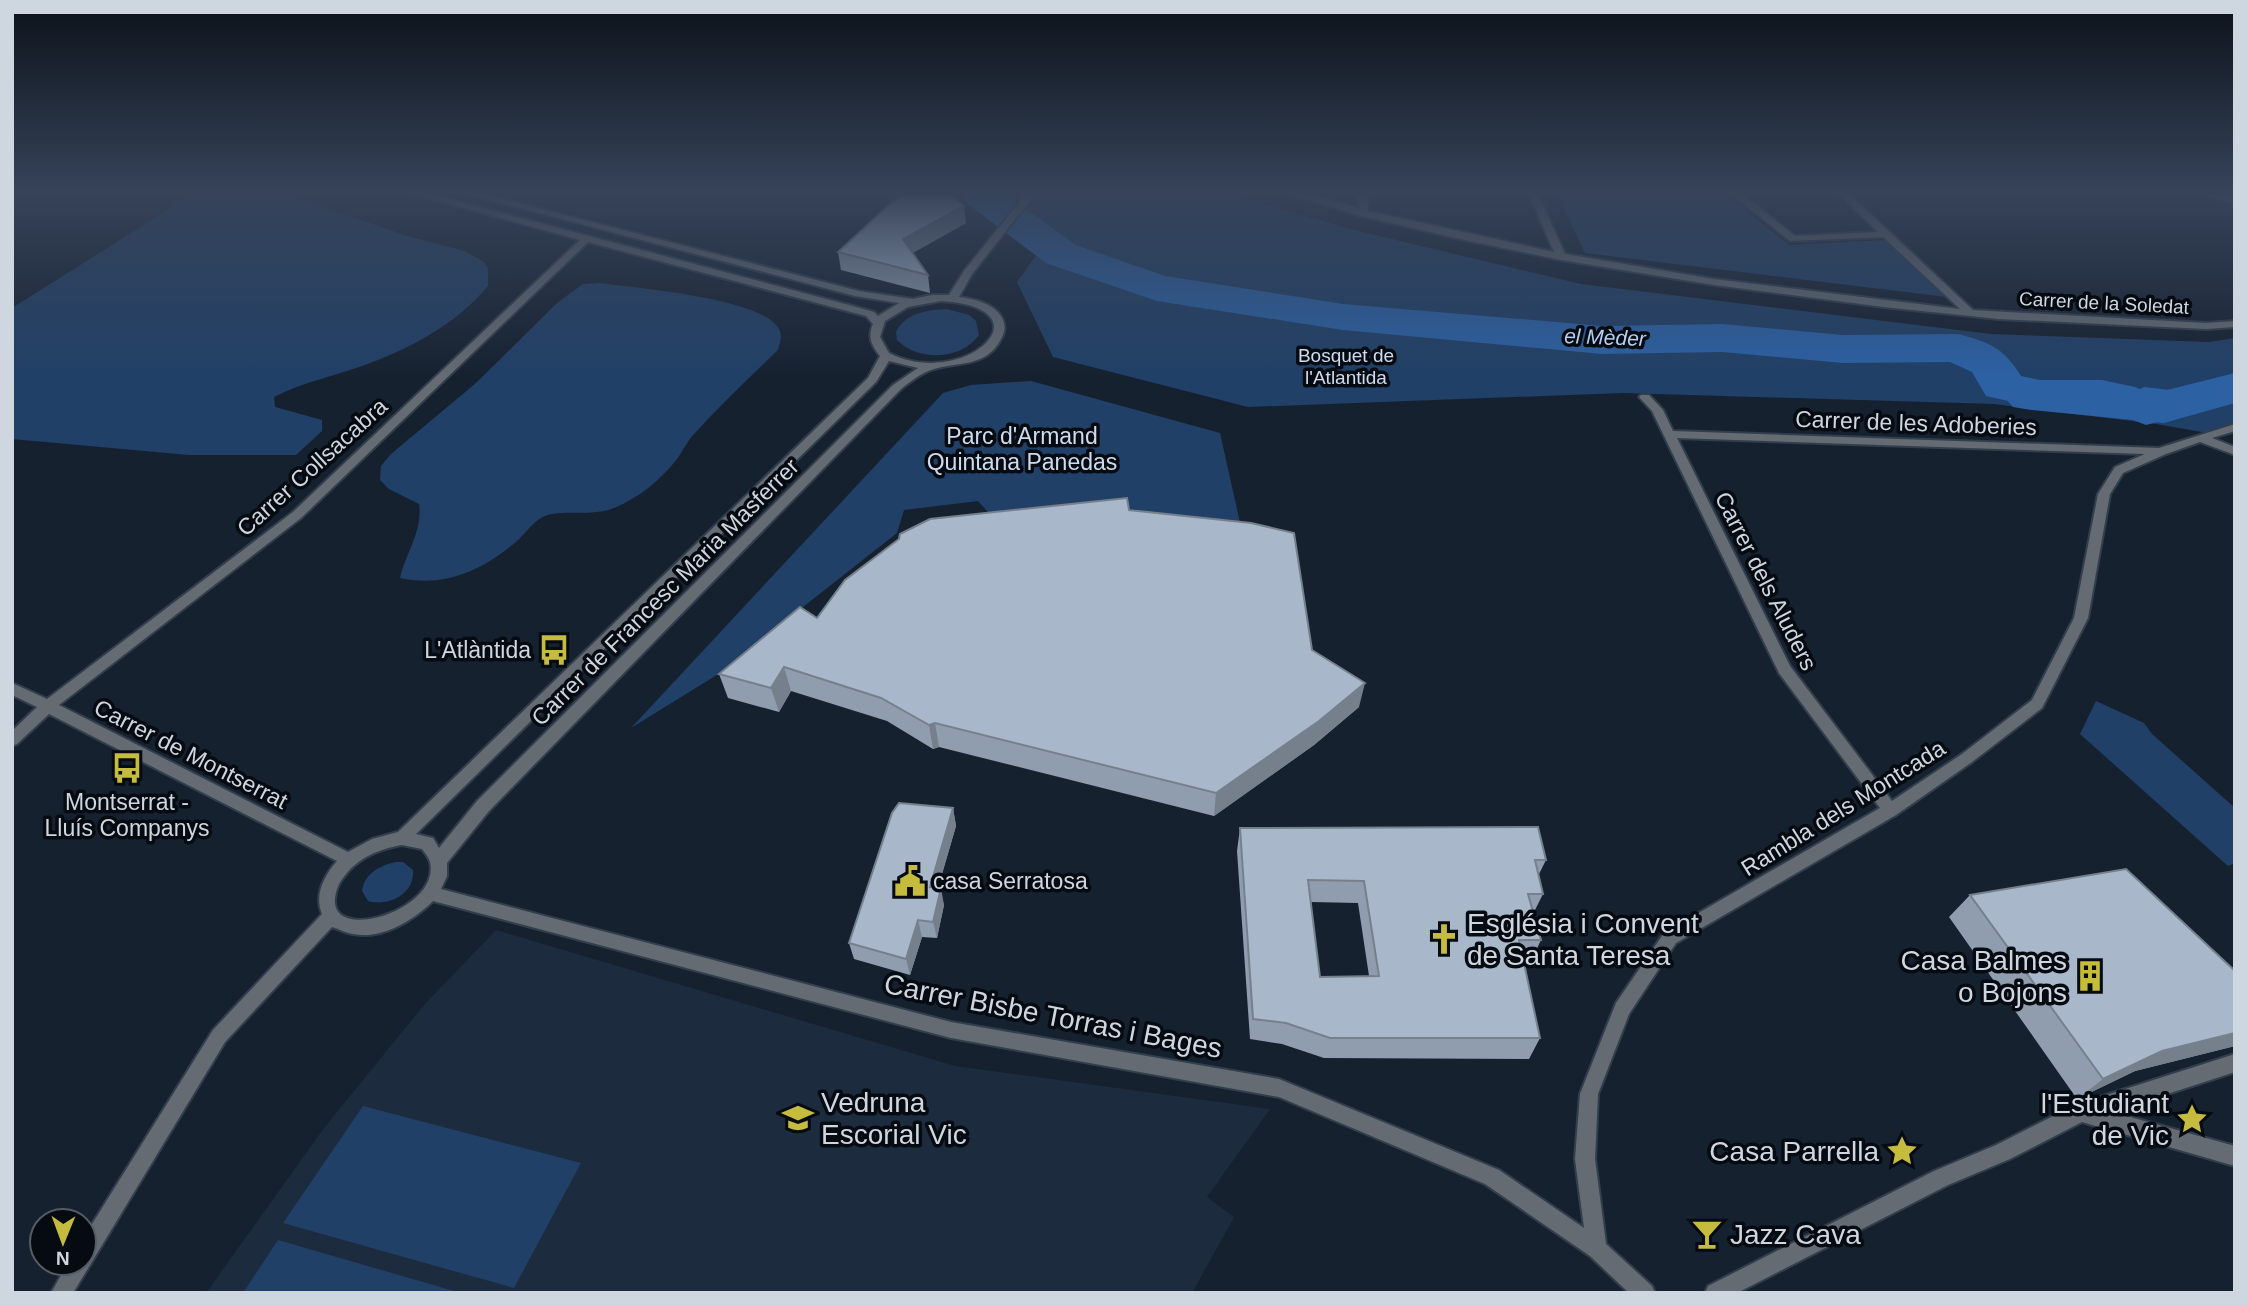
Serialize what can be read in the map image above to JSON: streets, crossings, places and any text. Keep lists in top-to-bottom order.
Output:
{
  "streets": {
    "street": [
      "Carrer de la Soledat",
      "Carrer de les Adoberies",
      "Carrer Collsacabra",
      "Carrer dels Aluders",
      "Carrer de Francesc Maria Masferrer",
      "Carrer de Montserrat",
      "Rambla dels Montcada",
      "Carrer Bisbe Torras i Bages"
    ]
  },
  "crossings": [
    ["Carrer de les Adoberies", "Carrer dels Aluders"],
    ["Carrer de les Adoberies", "Rambla dels Montcada"],
    ["Carrer Collsacabra", "Carrer de Montserrat"],
    ["Carrer dels Aluders", "Rambla dels Montcada"],
    ["Carrer de Francesc Maria Masferrer", "Carrer de Montserrat"],
    ["Carrer de Francesc Maria Masferrer", "Carrer Bisbe Torras i Bages"],
    ["Carrer de Montserrat", "Carrer Bisbe Torras i Bages"],
    ["Rambla dels Montcada", "Carrer Bisbe Torras i Bages"]
  ],
  "water": ["el Mèder"],
  "parks": ["Bosquet de l'Atlantida", "Parc d'Armand Quintana Panedas"],
  "places": {
    "bus stop": ["L'Atlàntida", "Montserrat - Lluís Companys"],
    "public building": ["casa Serratosa"],
    "church": ["Església i Convent de Santa Teresa"],
    "building": ["Casa Balmes o Bojons"],
    "school or university": ["Vedruna Escorial Vic"],
    "place": ["l'Estudiant de Vic", "Casa Parrella"],
    "bar": ["Jazz Cava"]
  },
  "north": "bottom"
}
